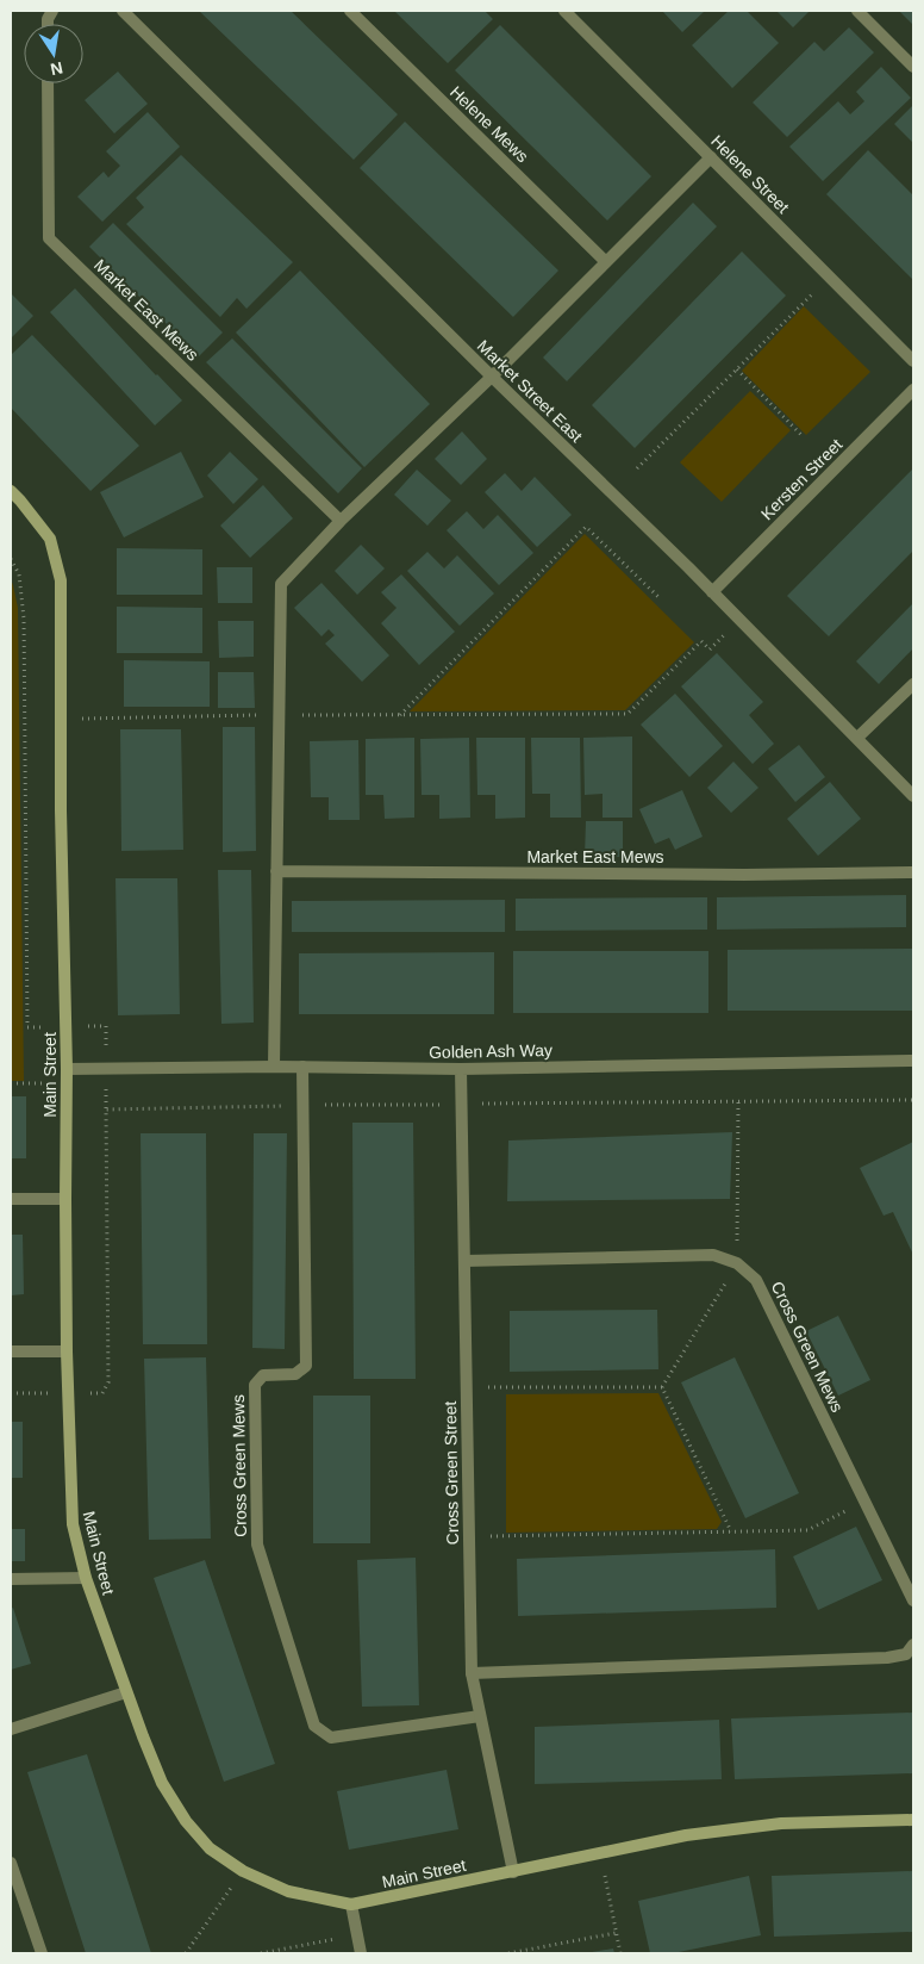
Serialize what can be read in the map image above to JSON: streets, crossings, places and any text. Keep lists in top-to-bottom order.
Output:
{
  "streets": {
    "street": [
      "Helene Mews",
      "Helene Street",
      "Market East Mews",
      "Market Street East",
      "Kersten Street",
      "Golden Ash Way",
      "Main Street",
      "Cross Green Mews",
      "Cross Green Street"
    ]
  },
  "crossings": [
    ["Market Street East", "Kersten Street"],
    ["Golden Ash Way", "Main Street"],
    ["Golden Ash Way", "Cross Green Mews"],
    ["Golden Ash Way", "Cross Green Street"],
    ["Main Street", "Cross Green Street"],
    ["Cross Green Mews", "Cross Green Street"]
  ],
  "north": "bottom"
}
